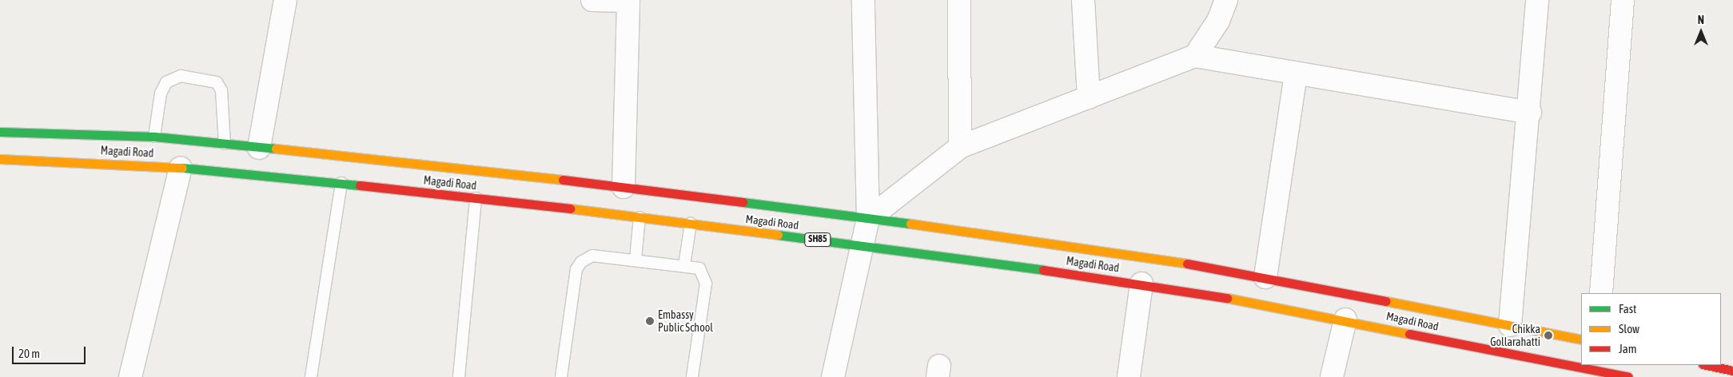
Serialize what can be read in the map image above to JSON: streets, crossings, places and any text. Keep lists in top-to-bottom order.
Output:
{
  "streets": {
    "main road": ["Magadi Road", "SH85"]
  },
  "places": ["Embassy Public School", "Chikka Gollarahatti"],
  "legend": ["Fast", "Slow", "Jam"],
  "scale_bar": "20 m",
  "north": "top"
}
